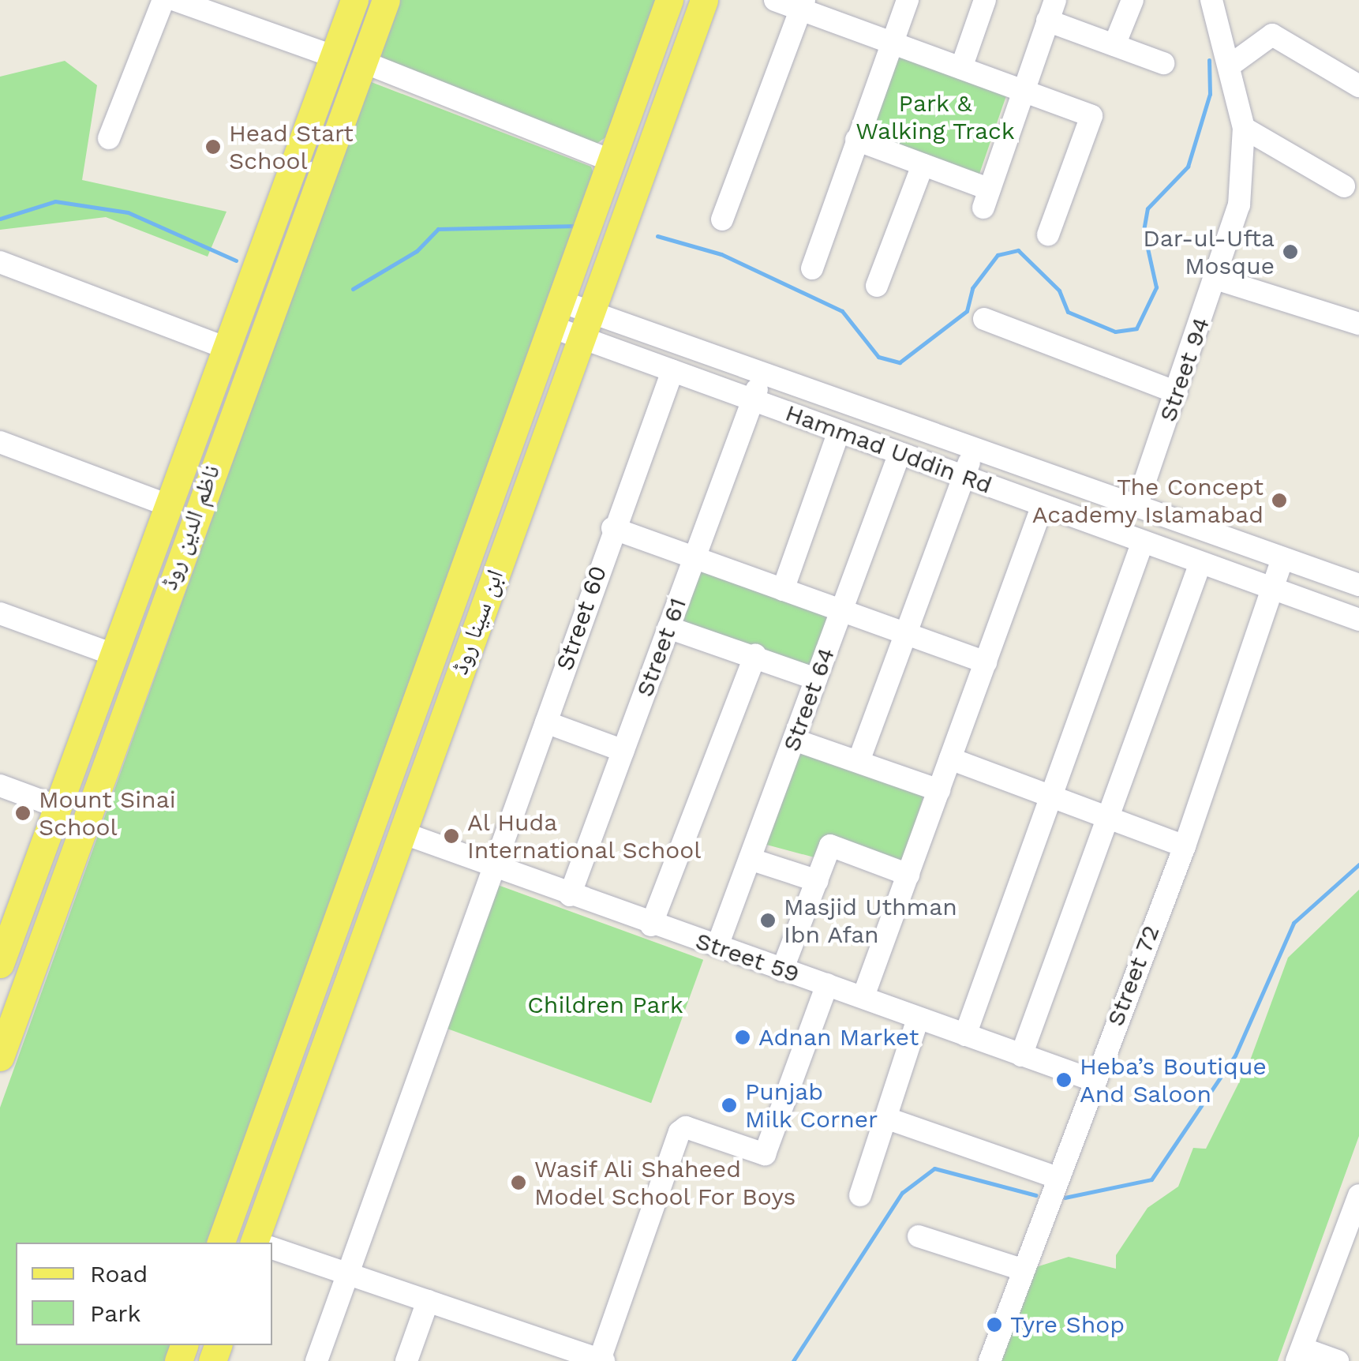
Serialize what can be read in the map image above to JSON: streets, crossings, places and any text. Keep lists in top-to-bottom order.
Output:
{
  "streets": {
    "main road": ["ناظم الدین روڈ", "ابن سینا روڈ"],
    "street": [
      "Street 94",
      "Hammad Uddin Rd",
      "Street 60",
      "Street 61",
      "Street 64",
      "Street 59",
      "Street 72"
    ]
  },
  "crossings": [
    ["Street 94", "Hammad Uddin Rd"],
    ["Hammad Uddin Rd", "Street 60"],
    ["Hammad Uddin Rd", "ابن سینا روڈ"],
    ["Hammad Uddin Rd", "Street 61"],
    ["Hammad Uddin Rd", "Street 64"],
    ["Hammad Uddin Rd", "Street 72"],
    ["Street 60", "Street 59"],
    ["ابن سینا روڈ", "Street 59"],
    ["Street 61", "Street 59"],
    ["Street 64", "Street 59"],
    ["Street 59", "Street 72"]
  ],
  "parks": ["Park & Walking Track", "Children Park"],
  "places": [
    "Head Start School",
    "Dar-ul-Ufta Mosque",
    "The Concept Academy Islamabad",
    "Mount Sinai School",
    "Al Huda International School",
    "Masjid Uthman Ibn Afan",
    "Adnan Market",
    "Heba’s Boutique And Saloon",
    "Punjab Milk Corner",
    "Wasif Ali Shaheed Model School For Boys",
    "Tyre Shop"
  ],
  "legend": ["Road", "Park"]
}
